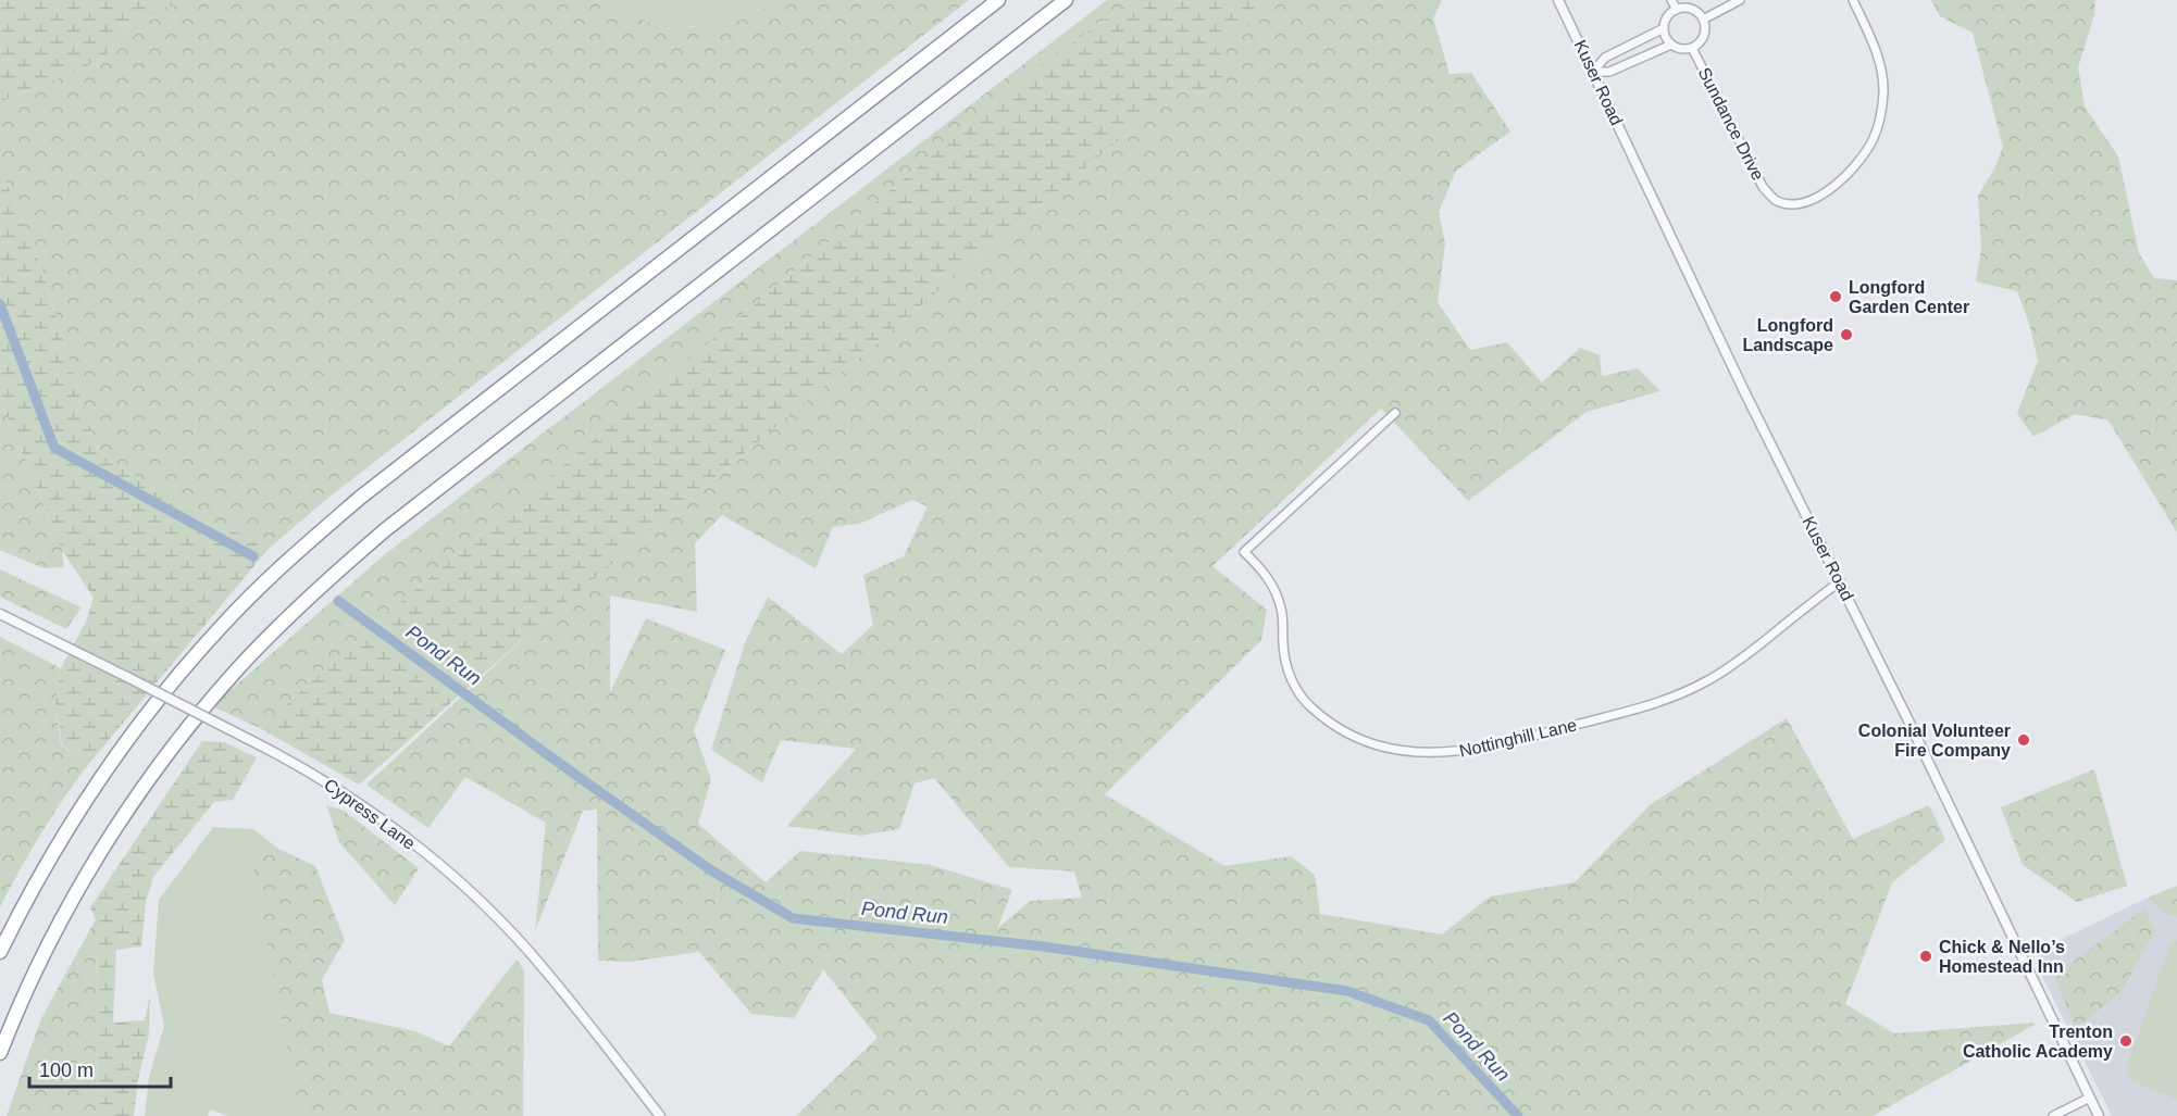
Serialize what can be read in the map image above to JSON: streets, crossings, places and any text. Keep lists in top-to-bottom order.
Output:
{
  "streets": {
    "street": [
      "Kuser Road",
      "Sundance Drive",
      "Nottinghill Lane",
      "Cypress Lane"
    ]
  },
  "crossings": [
    ["Kuser Road", "Nottinghill Lane"]
  ],
  "water": ["Pond Run"],
  "places": [
    "Longford Garden Center",
    "Longford Landscape",
    "Colonial Volunteer Fire Company",
    "Chick & Nello’s Homestead Inn",
    "Trenton Catholic Academy"
  ],
  "scale_bar": "100 m"
}
